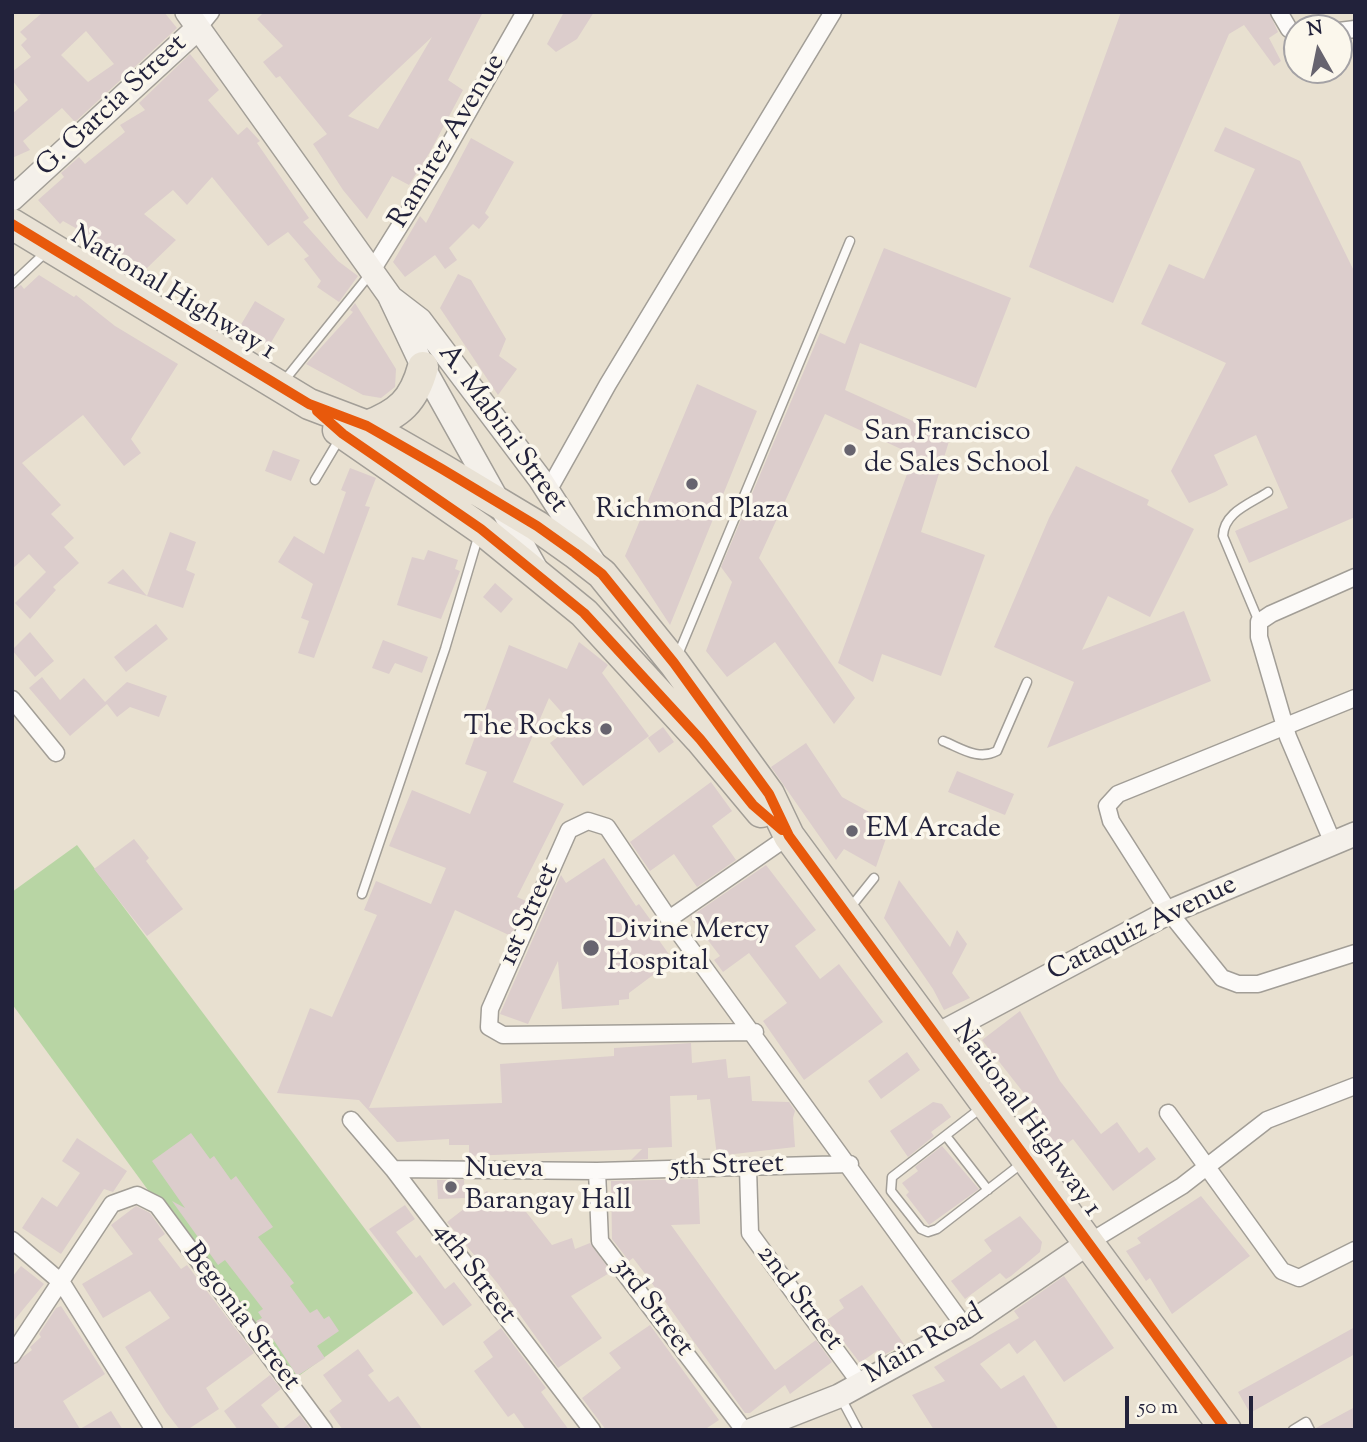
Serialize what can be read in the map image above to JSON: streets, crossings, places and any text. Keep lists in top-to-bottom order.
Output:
{
  "streets": {
    "highway": ["National Highway 1"],
    "street": [
      "G. Garcia Street",
      "Ramirez Avenue",
      "A. Mabini Street",
      "1st Street",
      "Cataquiz Avenue",
      "5th Street",
      "4th Street",
      "2nd Street",
      "3rd Street",
      "Begonia Street",
      "Main Road"
    ]
  },
  "crossings": [
    ["G. Garcia Street", "A. Mabini Street"],
    ["Ramirez Avenue", "A. Mabini Street"],
    ["National Highway 1", "A. Mabini Street"],
    ["National Highway 1", "Cataquiz Avenue"],
    ["National Highway 1", "Main Road"],
    ["1st Street", "5th Street"],
    ["1st Street", "Main Road"],
    ["5th Street", "4th Street"],
    ["5th Street", "2nd Street"],
    ["5th Street", "3rd Street"],
    ["2nd Street", "Main Road"]
  ],
  "places": [
    "San Francisco de Sales School",
    "Richmond Plaza",
    "The Rocks",
    "EM Arcade",
    "Divine Mercy Hospital",
    "Nueva Barangay Hall"
  ],
  "scale_bar": "50 m",
  "north": "top"
}
